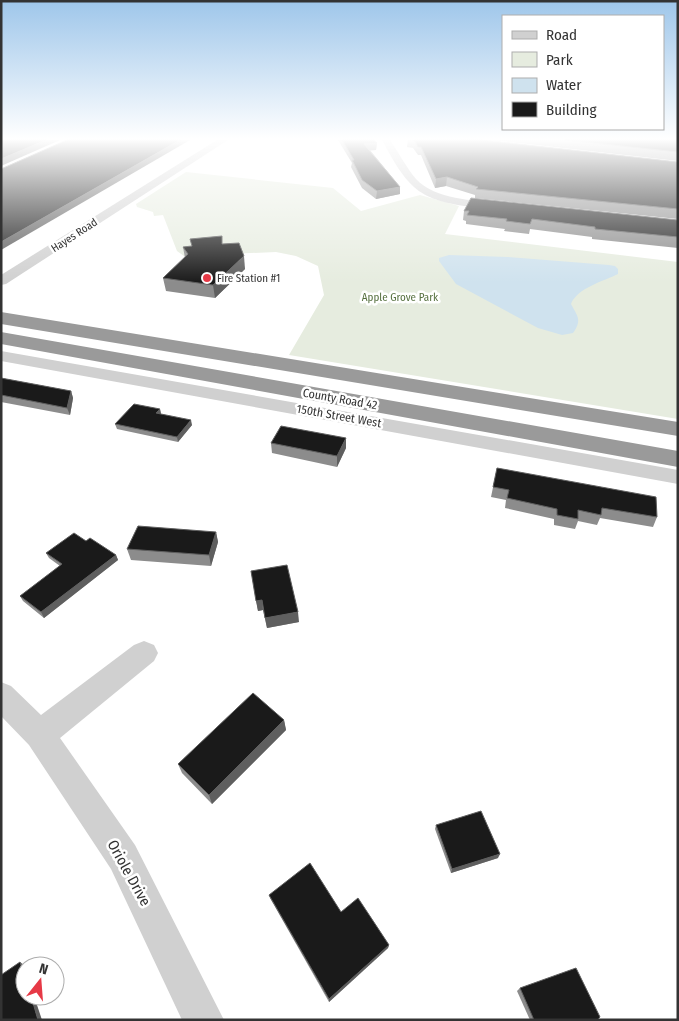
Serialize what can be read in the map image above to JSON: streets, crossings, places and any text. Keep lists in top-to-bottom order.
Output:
{
  "streets": {
    "highway": ["County Road 42"],
    "street": ["Hayes Road", "150th Street West", "Oriole Drive"]
  },
  "parks": ["Apple Grove Park"],
  "places": ["Fire Station #1"],
  "legend": [
    "Road",
    "Park",
    "Water",
    "Building"
  ],
  "north": "top"
}
